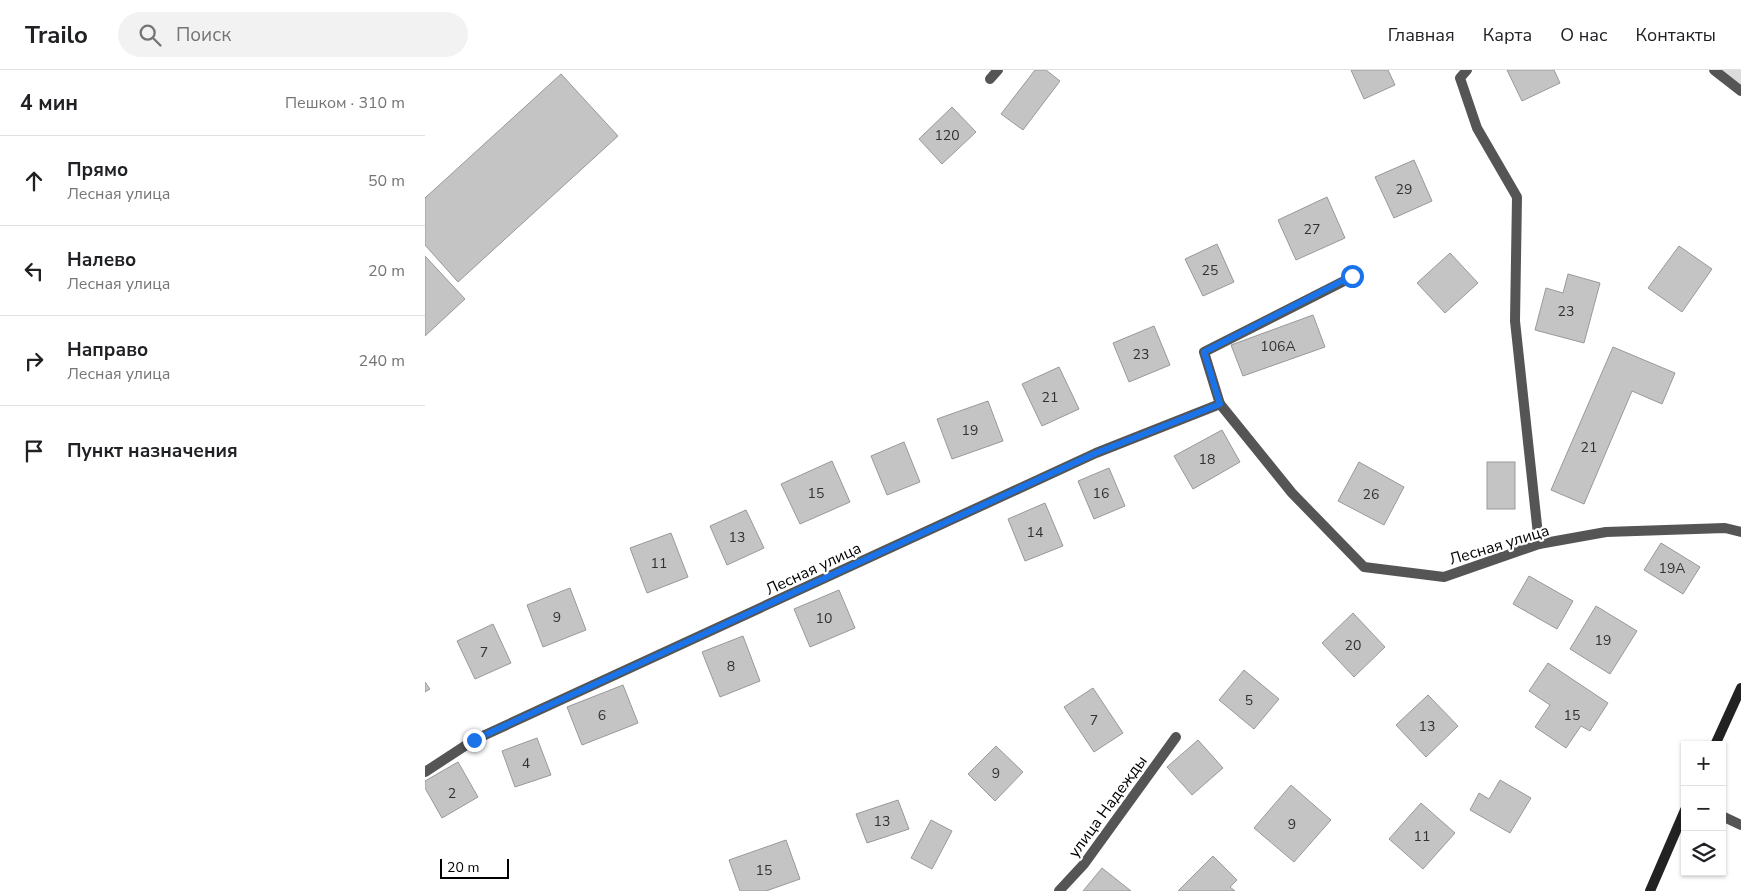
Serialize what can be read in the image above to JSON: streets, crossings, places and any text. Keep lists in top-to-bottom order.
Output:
{
  "streets": {
    "street": ["Лесная улица", "улица Надежды"]
  },
  "house_numbers": [
    "120",
    "29",
    "27",
    "25",
    "23",
    "106А",
    "23",
    "21",
    "19",
    "21",
    "18",
    "15",
    "16",
    "26",
    "14",
    "13",
    "11",
    "19А",
    "9",
    "10",
    "19",
    "20",
    "7",
    "8",
    "5",
    "6",
    "15",
    "7",
    "13",
    "4",
    "9",
    "2",
    "13",
    "9",
    "11",
    "15"
  ],
  "scale_bar": "20 m",
  "page": {
    "header": "Trailo",
    "search": "Поиск",
    "nav": [
      "Главная",
      "Карта",
      "О нас",
      "Контакты"
    ],
    "heading": ["4 мин", "Пешком · 310 m"],
    "list": [
      ["Прямо", "Лесная улица", "50 m"],
      ["Налево", "Лесная улица", "20 m"],
      ["Направо", "Лесная улица", "240 m"],
      "Пункт назначения"
    ],
    "map_buttons": ["+", "−"],
    "scale": "20 m"
  }
}
